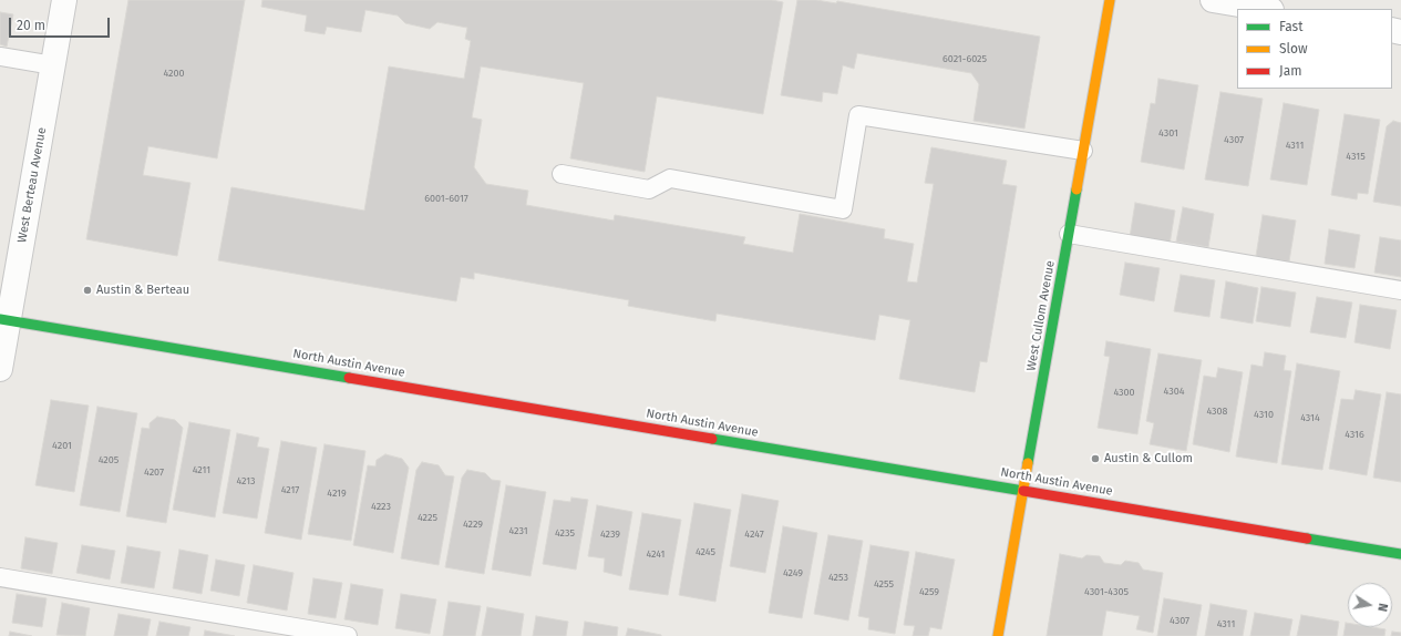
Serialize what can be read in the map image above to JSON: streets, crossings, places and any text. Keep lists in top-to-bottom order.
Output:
{
  "streets": {
    "street": ["West Berteau Avenue", "West Cullom Avenue", "North Austin Avenue"]
  },
  "crossings": [
    ["West Berteau Avenue", "North Austin Avenue"],
    ["West Cullom Avenue", "North Austin Avenue"]
  ],
  "places": ["Austin & Berteau", "Austin & Cullom"],
  "house_numbers": [
    "6021-6025",
    "4200",
    "4301",
    "4307",
    "4311",
    "4315",
    "6001-6017",
    "4304",
    "4300",
    "4308",
    "4310",
    "4314",
    "4316",
    "4201",
    "4205",
    "4211",
    "4207",
    "4213",
    "4217",
    "4219",
    "4223",
    "4225",
    "4229",
    "4231",
    "4235",
    "4239",
    "4247",
    "4245",
    "4241",
    "4249",
    "4253",
    "4255",
    "4259",
    "4301-4305",
    "4307",
    "4311"
  ],
  "legend": ["Fast", "Slow", "Jam"],
  "scale_bar": "20 m",
  "north": "right"
}
